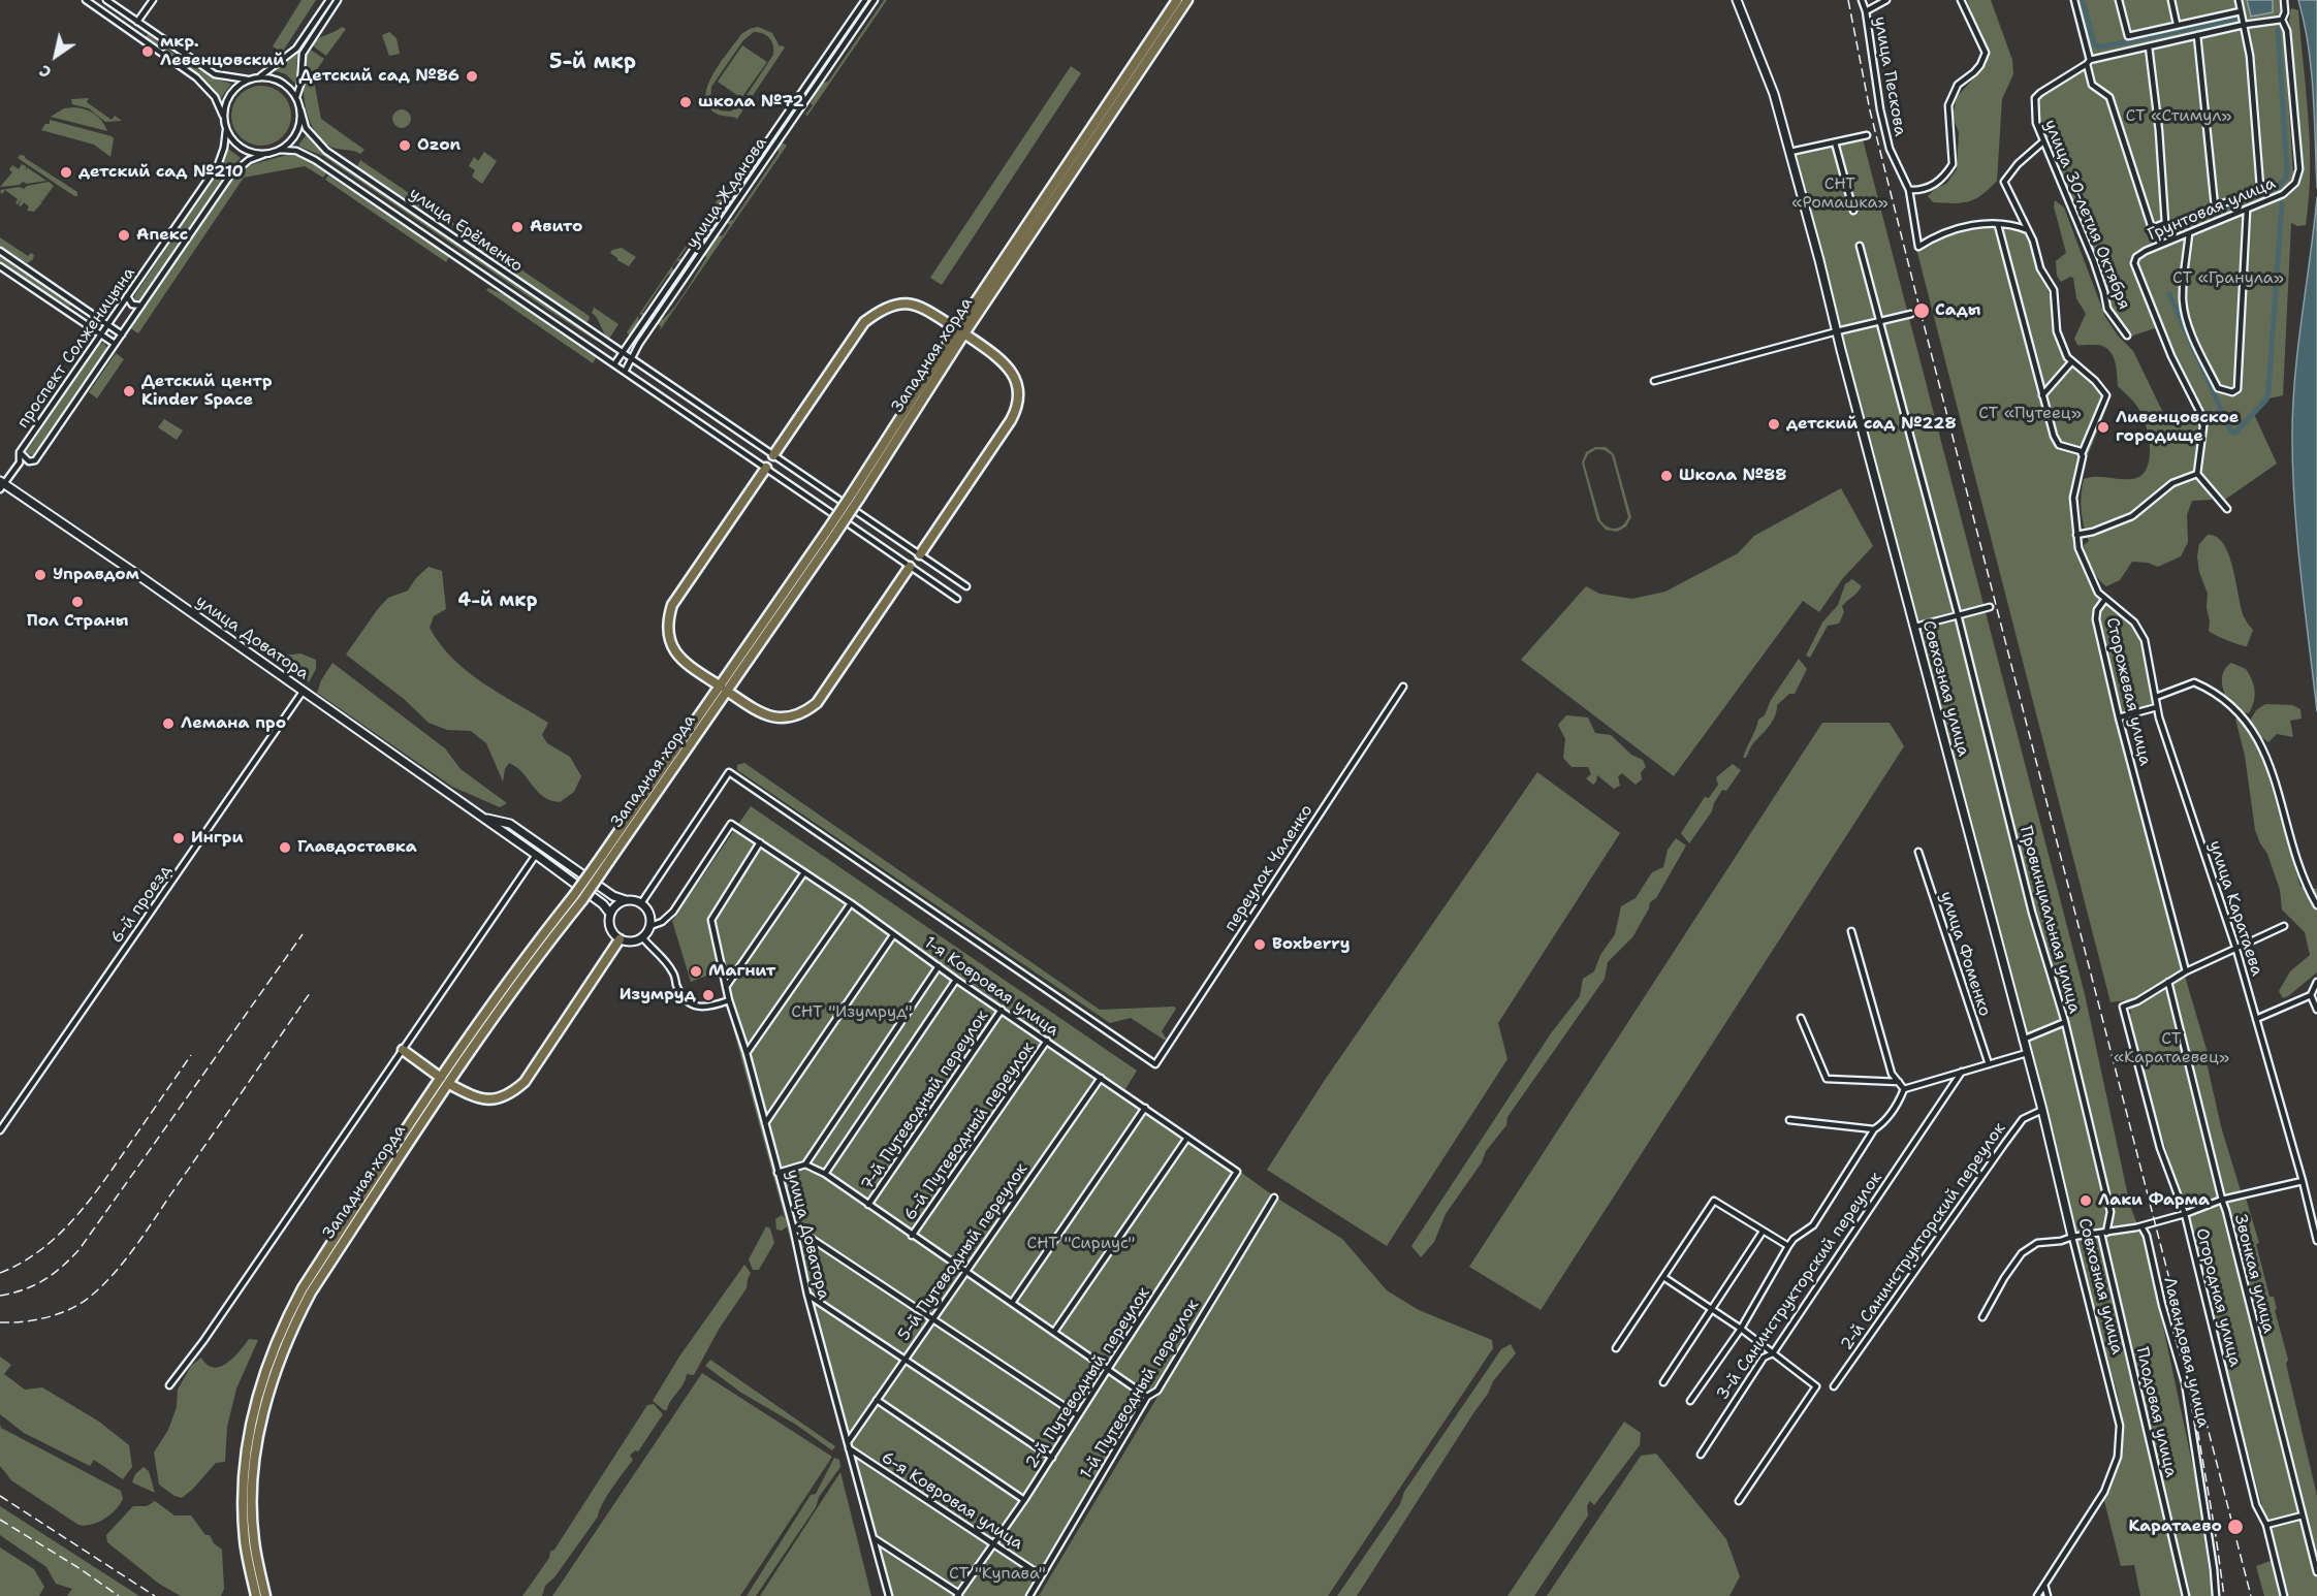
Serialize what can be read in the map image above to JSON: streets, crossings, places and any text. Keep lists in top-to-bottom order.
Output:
{
  "streets": {
    "highway": ["Западная хорда"],
    "street": [
      "улица Пескова",
      "улица Жданова",
      "Грунтовая улица",
      "улица 30-летия Октября",
      "улица Ерёменко",
      "проспект Солженицына",
      "улица Доватора",
      "Совхозная улица",
      "Сторожевая улица",
      "переулок Чаленко",
      "6-й проезд",
      "улица Каратаева",
      "Провинциальная улица",
      "улица Фоменко",
      "1-я Ковровая улица",
      "7-й Путеводный переулок",
      "6-й Путеводный переулок",
      "2-й Санинструкторский переулок",
      "5-й Путеводный переулок",
      "Звонкая улица",
      "3-й Санинструкторский переулок",
      "Огородная улица",
      "Лавандовая улица",
      "2-й Путеводный переулок",
      "1-й Путеводный переулок",
      "Плодовая улица",
      "6-я Ковровая улица"
    ]
  },
  "crossings": [
    ["улица Жданова", "улица Ерёменко"],
    ["улица Ерёменко", "проспект Солженицына"],
    ["проспект Солженицына", "улица Доватора"],
    ["улица Доватора", "переулок Чаленко"],
    ["улица Доватора", "6-й проезд"],
    ["улица Доватора", "1-я Ковровая улица"],
    ["улица Доватора", "5-й Путеводный переулок"],
    ["улица Доватора", "6-я Ковровая улица"],
    ["Совхозная улица", "2-й Санинструкторский переулок"],
    ["Сторожевая улица", "улица Каратаева"],
    ["переулок Чаленко", "1-я Ковровая улица"],
    ["Провинциальная улица", "Плодовая улица"],
    ["1-я Ковровая улица", "7-й Путеводный переулок"],
    ["1-я Ковровая улица", "6-й Путеводный переулок"],
    ["1-я Ковровая улица", "5-й Путеводный переулок"],
    ["1-я Ковровая улица", "2-й Путеводный переулок"],
    ["Звонкая улица", "Огородная улица"],
    ["2-й Путеводный переулок", "6-я Ковровая улица"],
    ["1-й Путеводный переулок", "6-я Ковровая улица"]
  ],
  "districts": ["5-й мкр", "4-й мкр"],
  "parks": [
    "СТ «Стимул»",
    "СНТ «Ромашка»",
    "СТ «Гранула»",
    "СТ «Путеец»",
    "СНТ \"Изумруд\"",
    "СТ «Каратаевец»",
    "СНТ \"Сириус\"",
    "СТ \"Купава\""
  ],
  "places": [
    "мкр. Левенцовский",
    "Детский сад №86",
    "школа №72",
    "Ozon",
    "детский сад №210",
    "Авито",
    "Апекс",
    "Сады",
    "Детский центр Kinder Space",
    "детский сад №228",
    "Ливенцовское городище",
    "Школа №88",
    "Управдом",
    "Пол Страны",
    "Лемана про",
    "Ингри",
    "Главдоставка",
    "Boxberry",
    "Магнит",
    "Изумруд",
    "Лаки Фарма",
    "Каратаево"
  ],
  "north": "bottom left"
}
